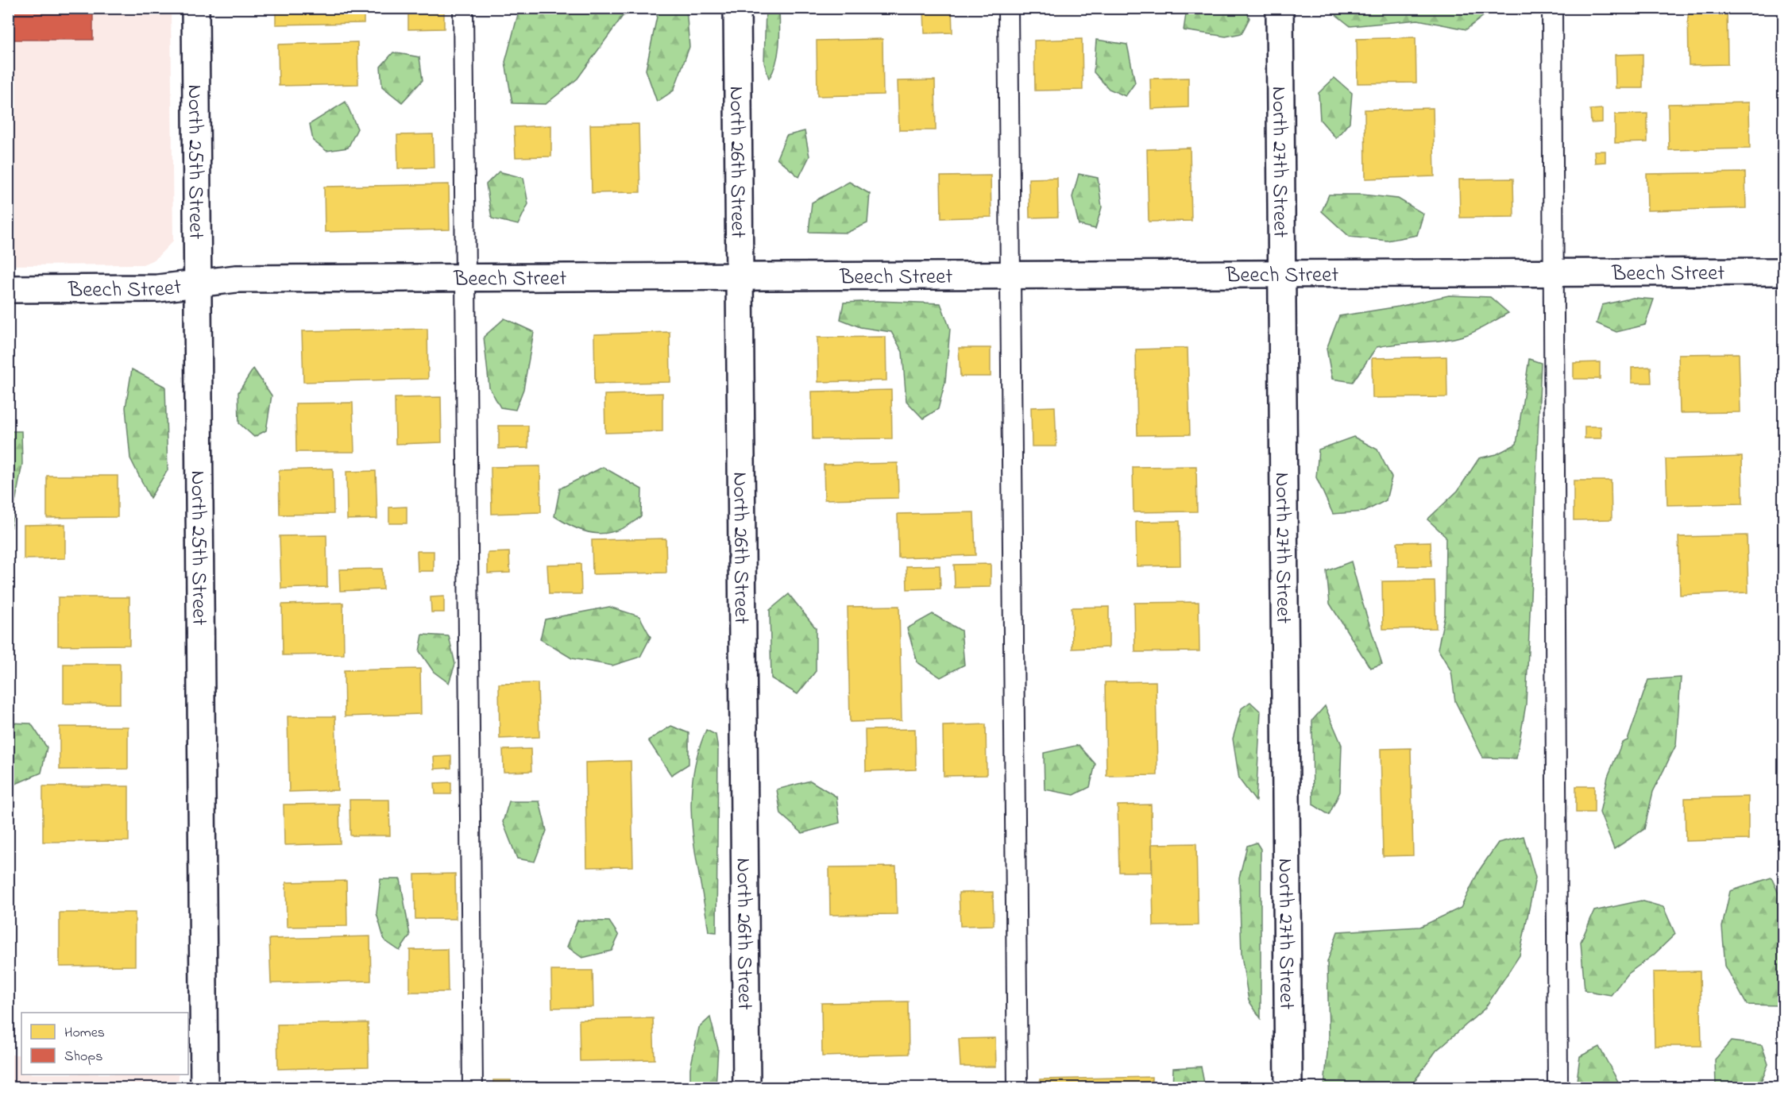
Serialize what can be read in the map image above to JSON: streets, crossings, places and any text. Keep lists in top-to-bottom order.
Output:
{
  "streets": {
    "street": [
      "North 25th Street",
      "North 26th Street",
      "North 27th Street",
      "Beech Street"
    ]
  },
  "crossings": [
    ["North 25th Street", "Beech Street"],
    ["North 26th Street", "Beech Street"],
    ["North 27th Street", "Beech Street"]
  ],
  "legend": ["Homes", "Shops"]
}
